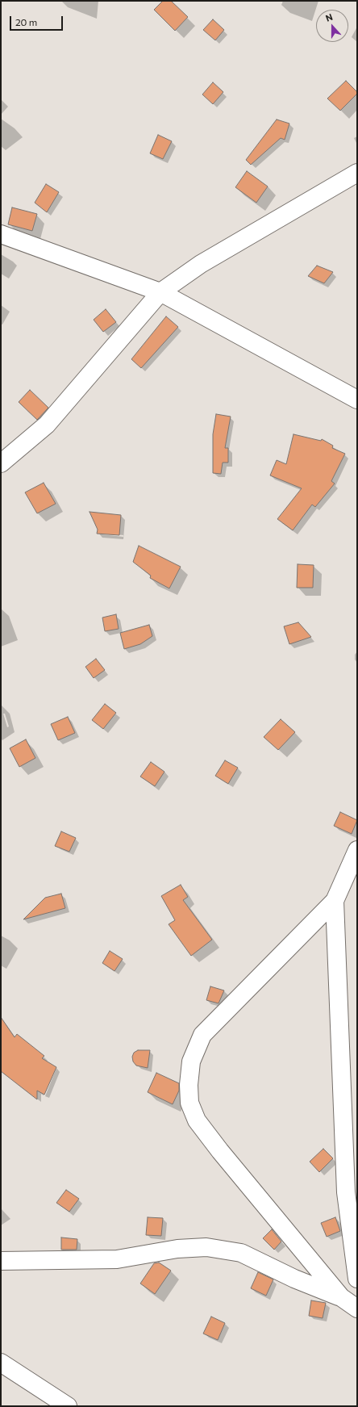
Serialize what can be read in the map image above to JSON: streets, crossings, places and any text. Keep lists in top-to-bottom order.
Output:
{
  "scale_bar": "20 m",
  "north": "top"
}
